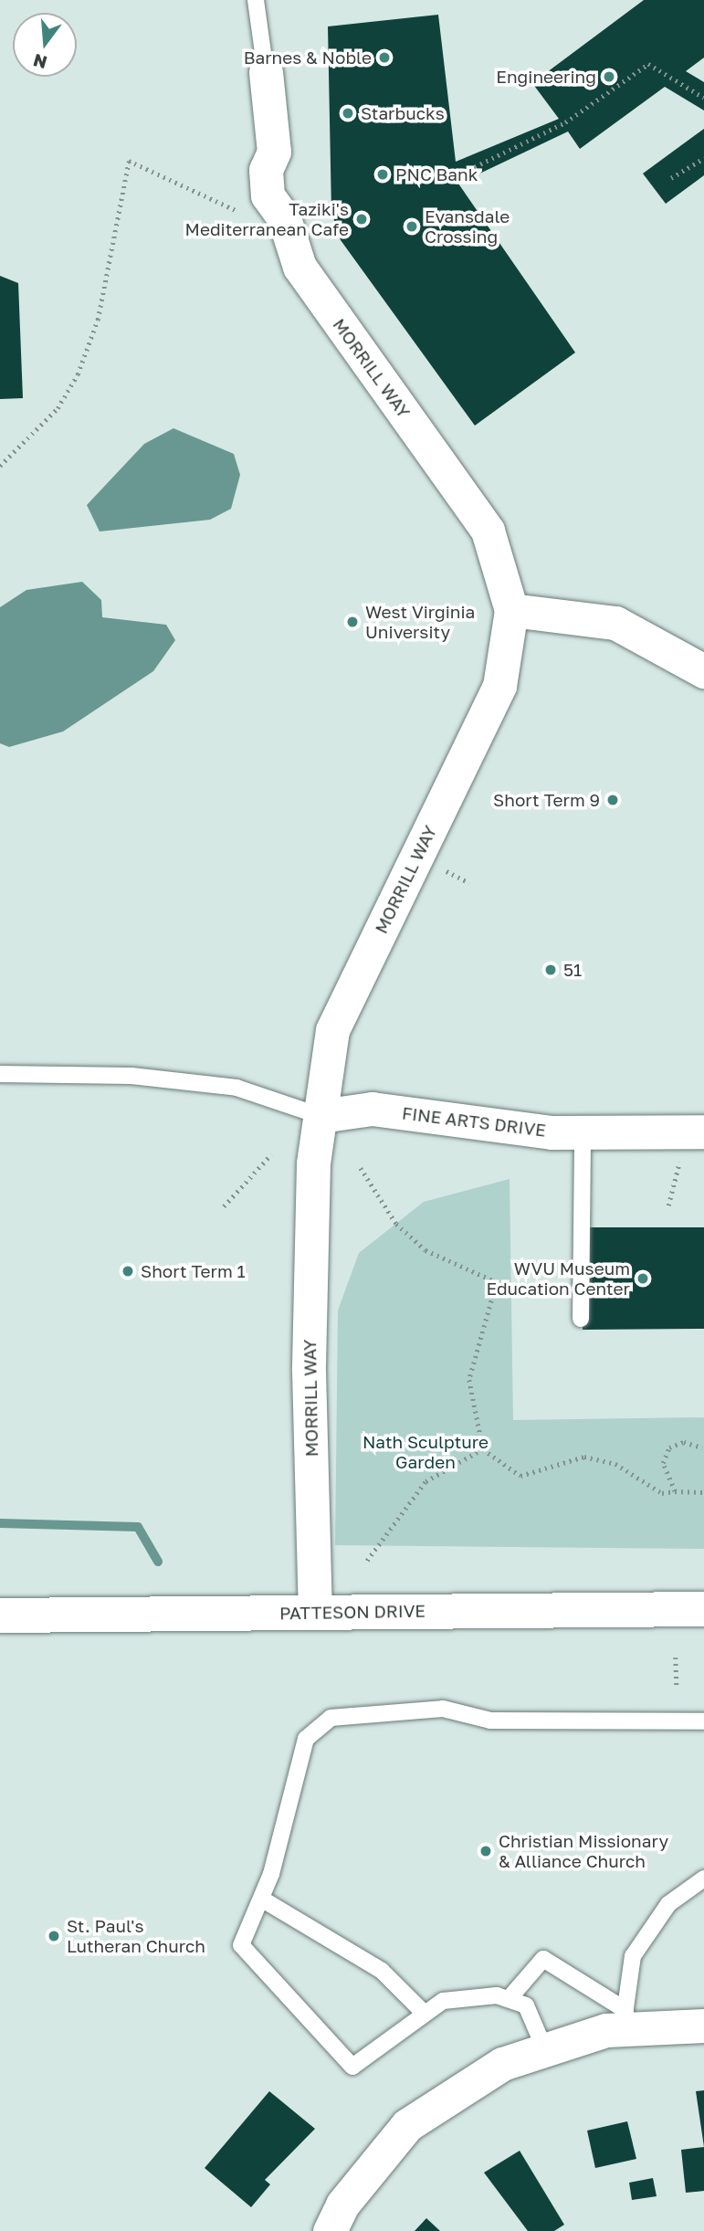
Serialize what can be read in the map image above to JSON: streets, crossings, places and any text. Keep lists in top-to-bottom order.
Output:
{
  "streets": {
    "main road": ["PATTESON DRIVE"],
    "street": ["MORRILL WAY", "FINE ARTS DRIVE"]
  },
  "crossings": [
    ["MORRILL WAY", "FINE ARTS DRIVE"],
    ["MORRILL WAY", "PATTESON DRIVE"]
  ],
  "parks": ["Nath Sculpture Garden"],
  "places": [
    "Barnes & Noble",
    "Engineering",
    "Starbucks",
    "PNC Bank",
    "Taziki's Mediterranean Cafe",
    "Evansdale Crossing",
    "West Virginia University",
    "Short Term 9",
    "51",
    "Short Term 1",
    "WVU Museum Education Center",
    "Christian Missionary & Alliance Church",
    "St. Paul's Lutheran Church"
  ],
  "north": "bottom"
}
